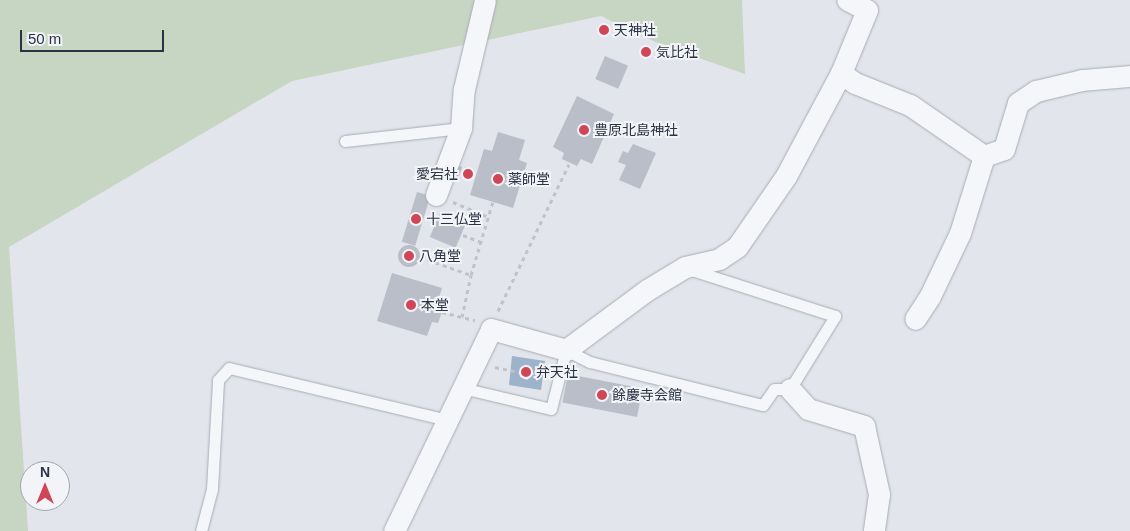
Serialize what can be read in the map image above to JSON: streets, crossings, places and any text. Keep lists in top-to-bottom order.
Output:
{
  "places": [
    "天神社",
    "気比社",
    "豊原北島神社",
    "愛宕社",
    "薬師堂",
    "十三仏堂",
    "八角堂",
    "本堂",
    "弁天社",
    "餘慶寺会館"
  ],
  "scale_bar": "50 m",
  "north": "top"
}
